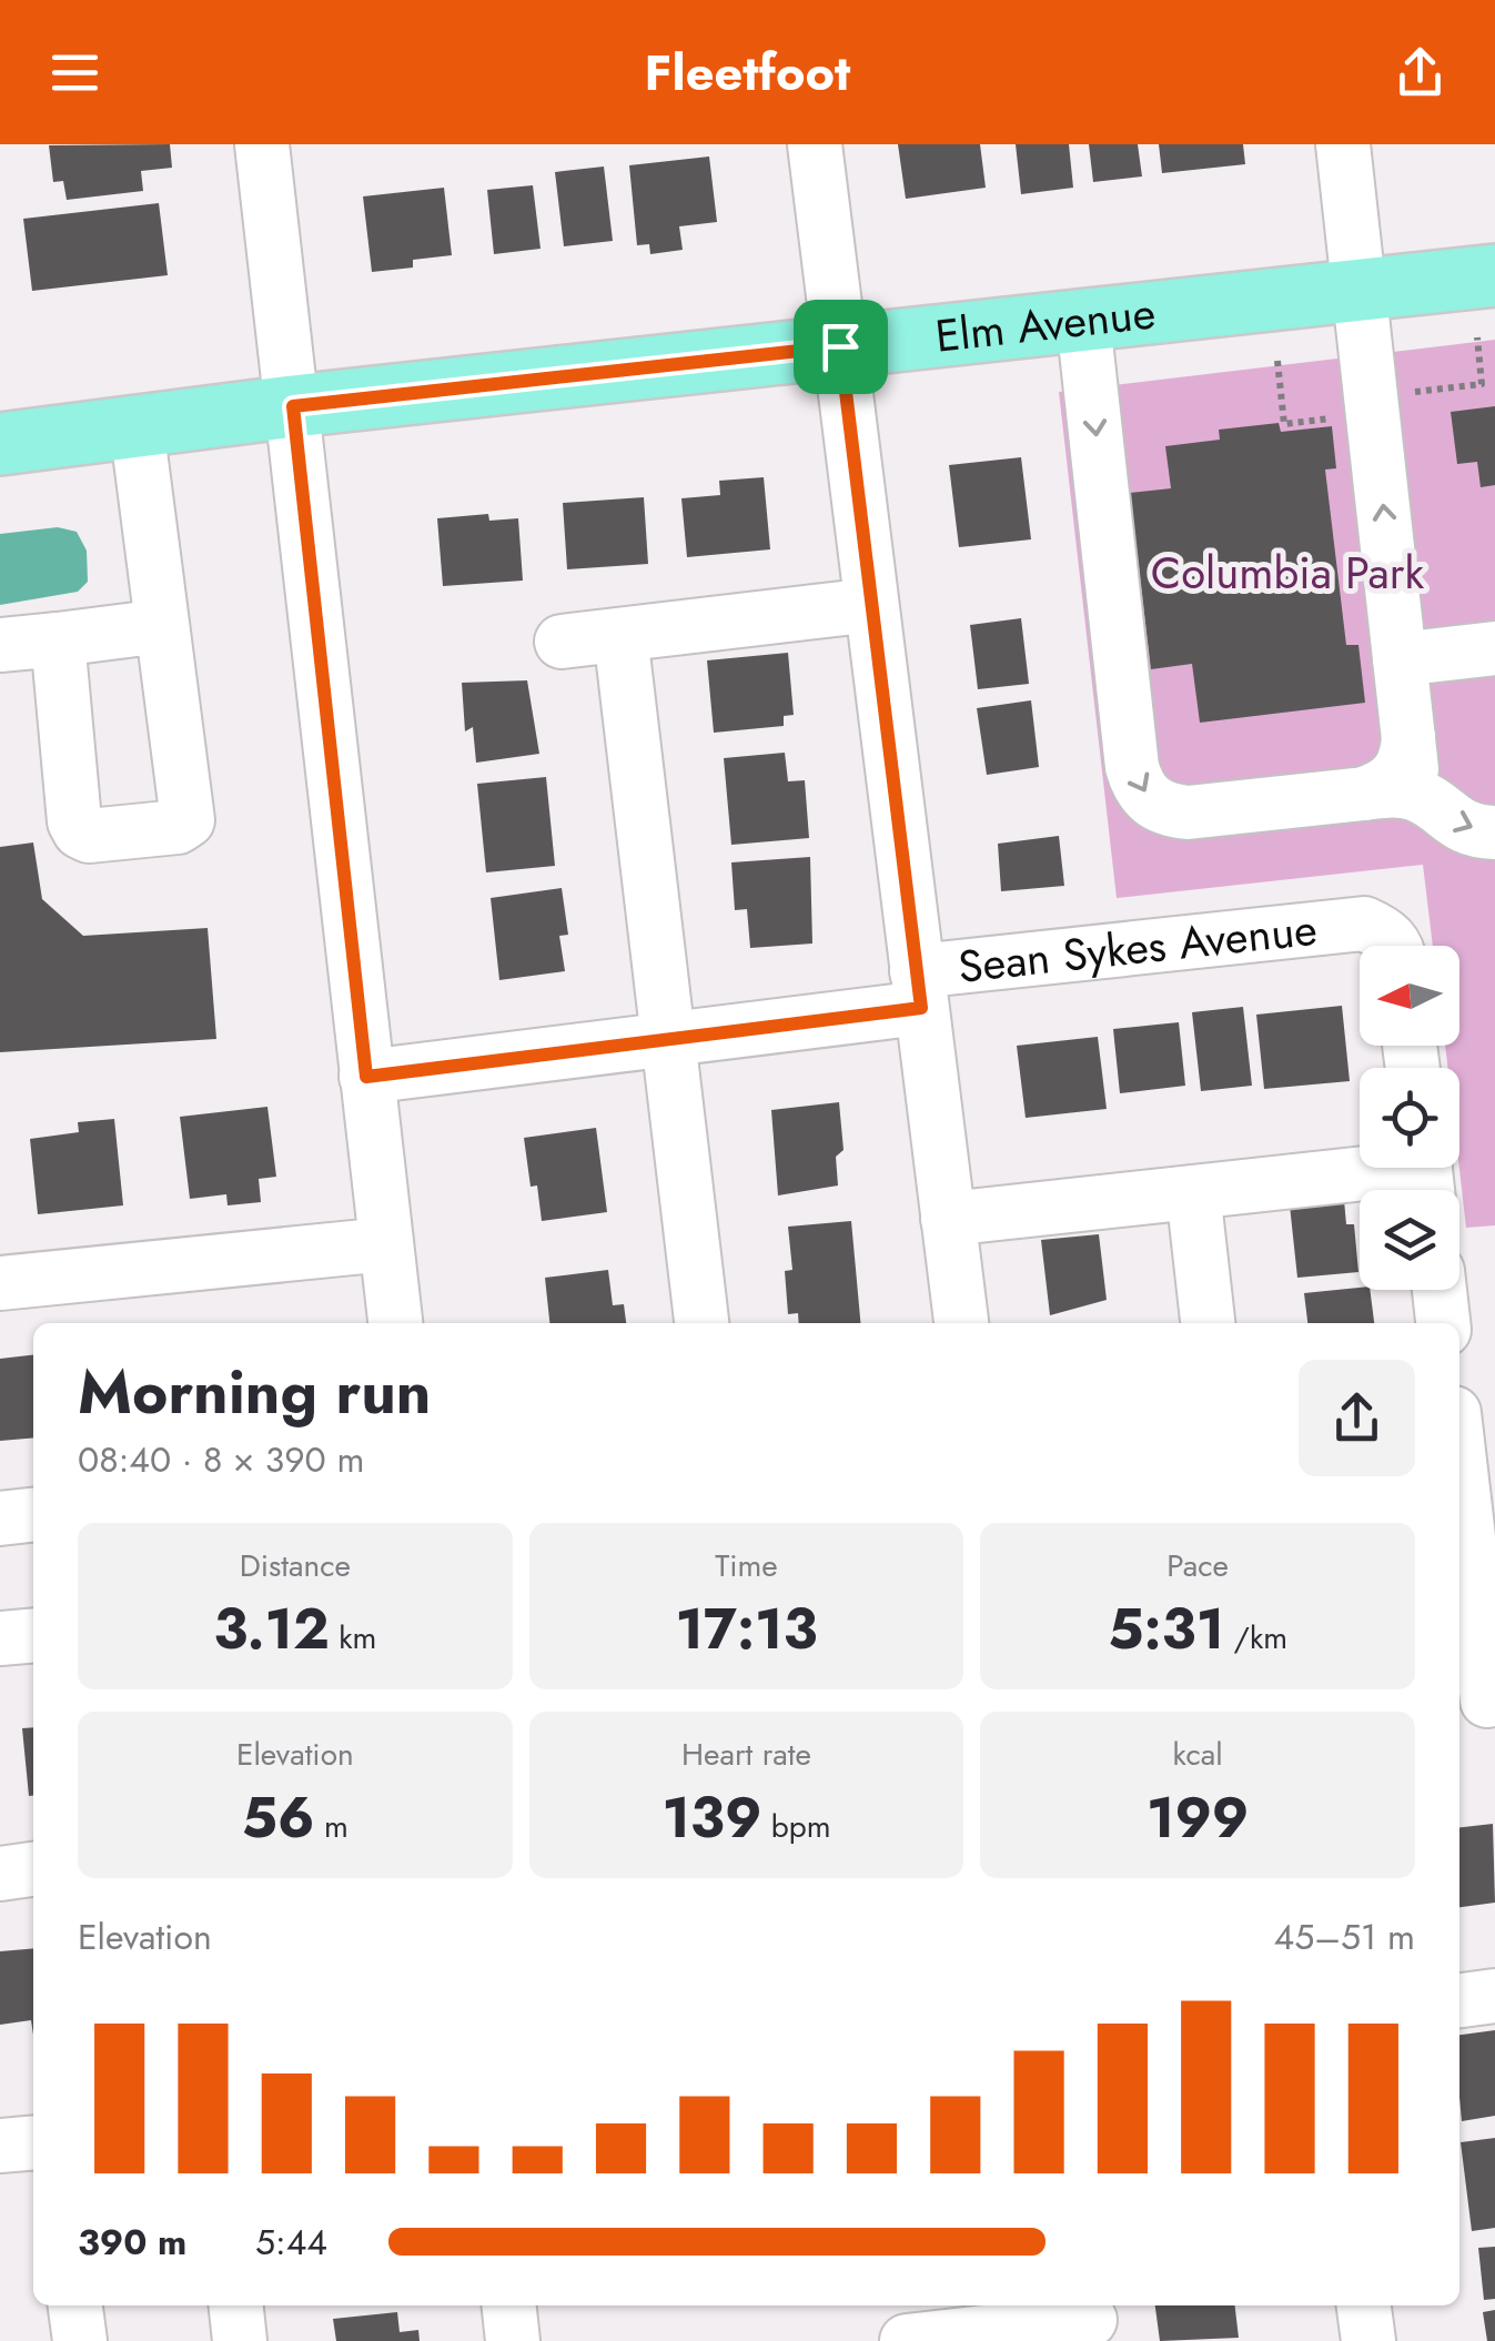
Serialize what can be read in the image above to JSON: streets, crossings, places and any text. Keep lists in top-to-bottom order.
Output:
{
  "streets": {
    "main road": ["Elm Avenue"],
    "street": ["Sean Sykes Avenue"]
  },
  "parks": ["Columbia Park"],
  "north": "left",
  "page": {
    "header": "Fleetfoot",
    "heading": ["Morning run", "08:40 · 8 × 390 m"],
    "stats": [
      ["Distance", "3.12 km"],
      ["Time", "17:13"],
      ["Pace", "5:31 /km"],
      ["Elevation", "56 m"],
      ["Heart rate", "139 bpm"],
      ["kcal", "199"]
    ],
    "chart": ["Elevation", "45–51 m"],
    "list": [
      {
        "name": "390 m",
        "note": "5:44"
      }
    ]
  }
}
